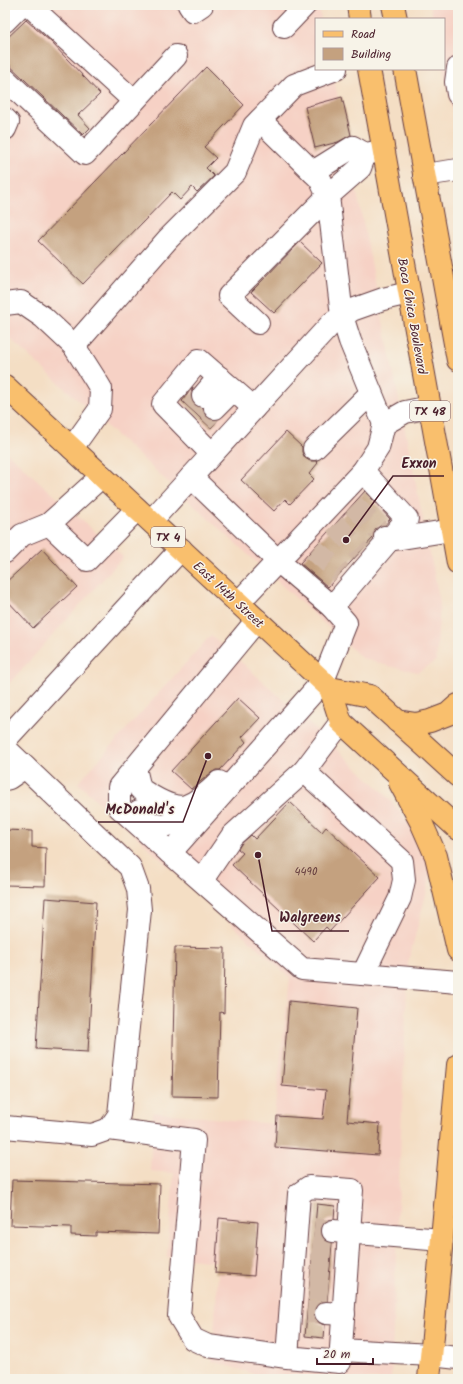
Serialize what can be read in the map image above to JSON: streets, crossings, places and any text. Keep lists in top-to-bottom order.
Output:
{
  "streets": {
    "main road": [
      "Boca Chica Boulevard",
      "TX 48",
      "TX 4",
      "East 14th Street"
    ]
  },
  "places": ["Exxon", "McDonald's", "Walgreens"],
  "house_numbers": ["4490"],
  "legend": ["Road", "Building"],
  "scale_bar": "20 m"
}
